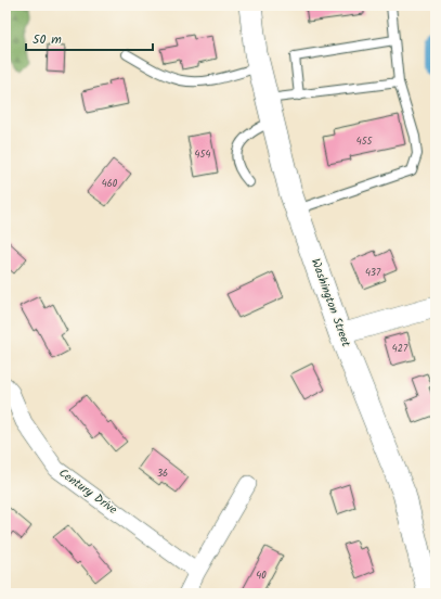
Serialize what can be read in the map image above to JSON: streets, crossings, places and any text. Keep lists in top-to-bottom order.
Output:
{
  "streets": {
    "main road": ["Washington Street"],
    "street": ["Century Drive"]
  },
  "house_numbers": [
    "455",
    "454",
    "460",
    "437",
    "427",
    "36",
    "40"
  ],
  "scale_bar": "50 m"
}
